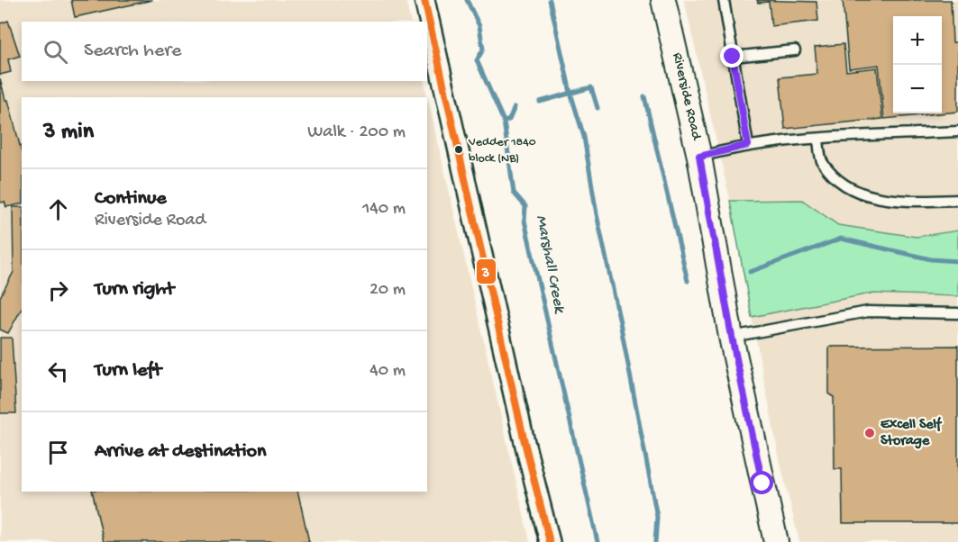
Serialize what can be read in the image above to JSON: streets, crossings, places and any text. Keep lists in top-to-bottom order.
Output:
{
  "streets": {
    "street": ["Riverside Road"]
  },
  "water": ["Marshall Creek"],
  "places": ["Vedder 1840 block (NB)", "Excell Self Storage"],
  "lines": ["transit line 3"],
  "page": {
    "map_buttons": ["+", "−"],
    "search": "Search here",
    "heading": ["3 min", "Walk · 200 m"],
    "list": [
      ["Continue", "Riverside Road", "140 m"],
      ["Turn right", "20 m"],
      ["Turn left", "40 m"],
      "Arrive at destination"
    ]
  }
}
